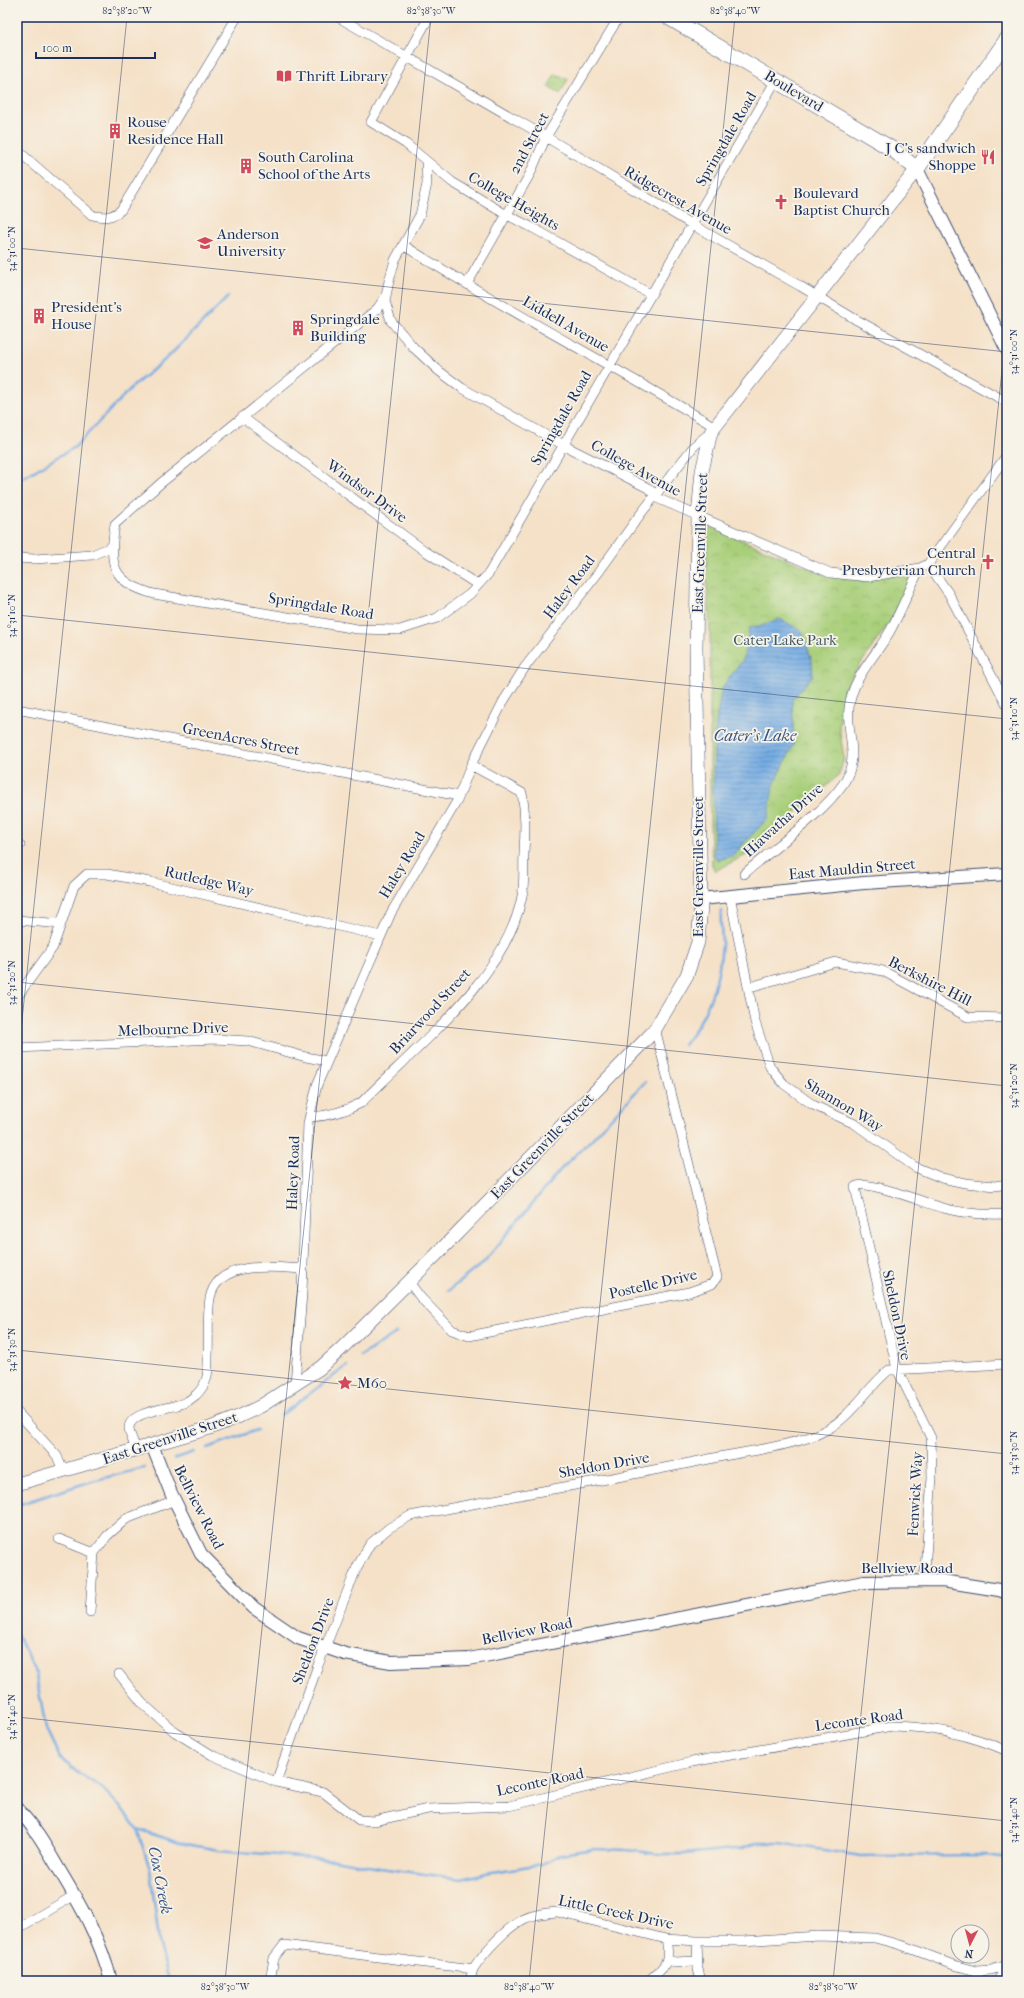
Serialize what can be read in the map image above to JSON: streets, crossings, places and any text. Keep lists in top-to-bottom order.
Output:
{
  "streets": {
    "main road": ["Boulevard", "East Greenville Street"],
    "street": [
      "Springdale Road",
      "2nd Street",
      "Ridgecrest Avenue",
      "College Heights",
      "Liddell Avenue",
      "College Avenue",
      "Windsor Drive",
      "Haley Road",
      "GreenAcres Street",
      "Hiawatha Drive",
      "East Mauldin Street",
      "Rutledge Way",
      "Berkshire Hill",
      "Briarwood Street",
      "Melbourne Drive",
      "Shannon Way",
      "Postelle Drive",
      "Sheldon Drive",
      "Fenwick Way",
      "Bellview Road",
      "Leconte Road",
      "Little Creek Drive"
    ]
  },
  "crossings": [
    ["Boulevard", "Springdale Road"],
    ["Boulevard", "East Greenville Street"],
    ["Springdale Road", "Ridgecrest Avenue"],
    ["Springdale Road", "College Heights"],
    ["Springdale Road", "Liddell Avenue"],
    ["Springdale Road", "College Avenue"],
    ["Springdale Road", "Windsor Drive"],
    ["2nd Street", "Ridgecrest Avenue"],
    ["2nd Street", "College Heights"],
    ["2nd Street", "Liddell Avenue"],
    ["Ridgecrest Avenue", "College Heights"],
    ["Ridgecrest Avenue", "East Greenville Street"],
    ["College Heights", "College Avenue"],
    ["Liddell Avenue", "College Avenue"],
    ["Liddell Avenue", "East Greenville Street"],
    ["Liddell Avenue", "Haley Road"],
    ["College Avenue", "East Greenville Street"],
    ["College Avenue", "Haley Road"],
    ["College Avenue", "Hiawatha Drive"],
    ["East Greenville Street", "Haley Road"],
    ["East Greenville Street", "East Mauldin Street"],
    ["East Greenville Street", "Postelle Drive"],
    ["East Greenville Street", "Bellview Road"],
    ["Haley Road", "GreenAcres Street"],
    ["Haley Road", "Rutledge Way"],
    ["Haley Road", "Briarwood Street"],
    ["Haley Road", "Melbourne Drive"],
    ["East Mauldin Street", "Shannon Way"],
    ["Berkshire Hill", "Shannon Way"],
    ["Sheldon Drive", "Fenwick Way"],
    ["Sheldon Drive", "Bellview Road"],
    ["Sheldon Drive", "Leconte Road"],
    ["Fenwick Way", "Bellview Road"]
  ],
  "water": ["Cater’s Lake", "Cox Creek"],
  "parks": ["Cater Lake Park"],
  "places": {
    "library": ["Thrift Library"],
    "building": [
      "Rouse Residence Hall",
      "South Carolina School of the Arts",
      "President's House",
      "Springdale Building"
    ],
    "restaurant": ["J C's sandwich Shoppe"],
    "church": ["Boulevard Baptist Church", "Central Presbyterian Church"],
    "school or university": ["Anderson University"],
    "place": ["M60"]
  },
  "scale_bar": "100 m",
  "north": "bottom",
  "coordinates": [
    "82°38'20\"W",
    "82°38'30\"W",
    "82°38'40\"W",
    "34°31'00\"N",
    "34°31'10\"N",
    "34°31'20\"N",
    "34°31'30\"N",
    "34°31'40\"N",
    "82°38'50\"W"
  ]
}
